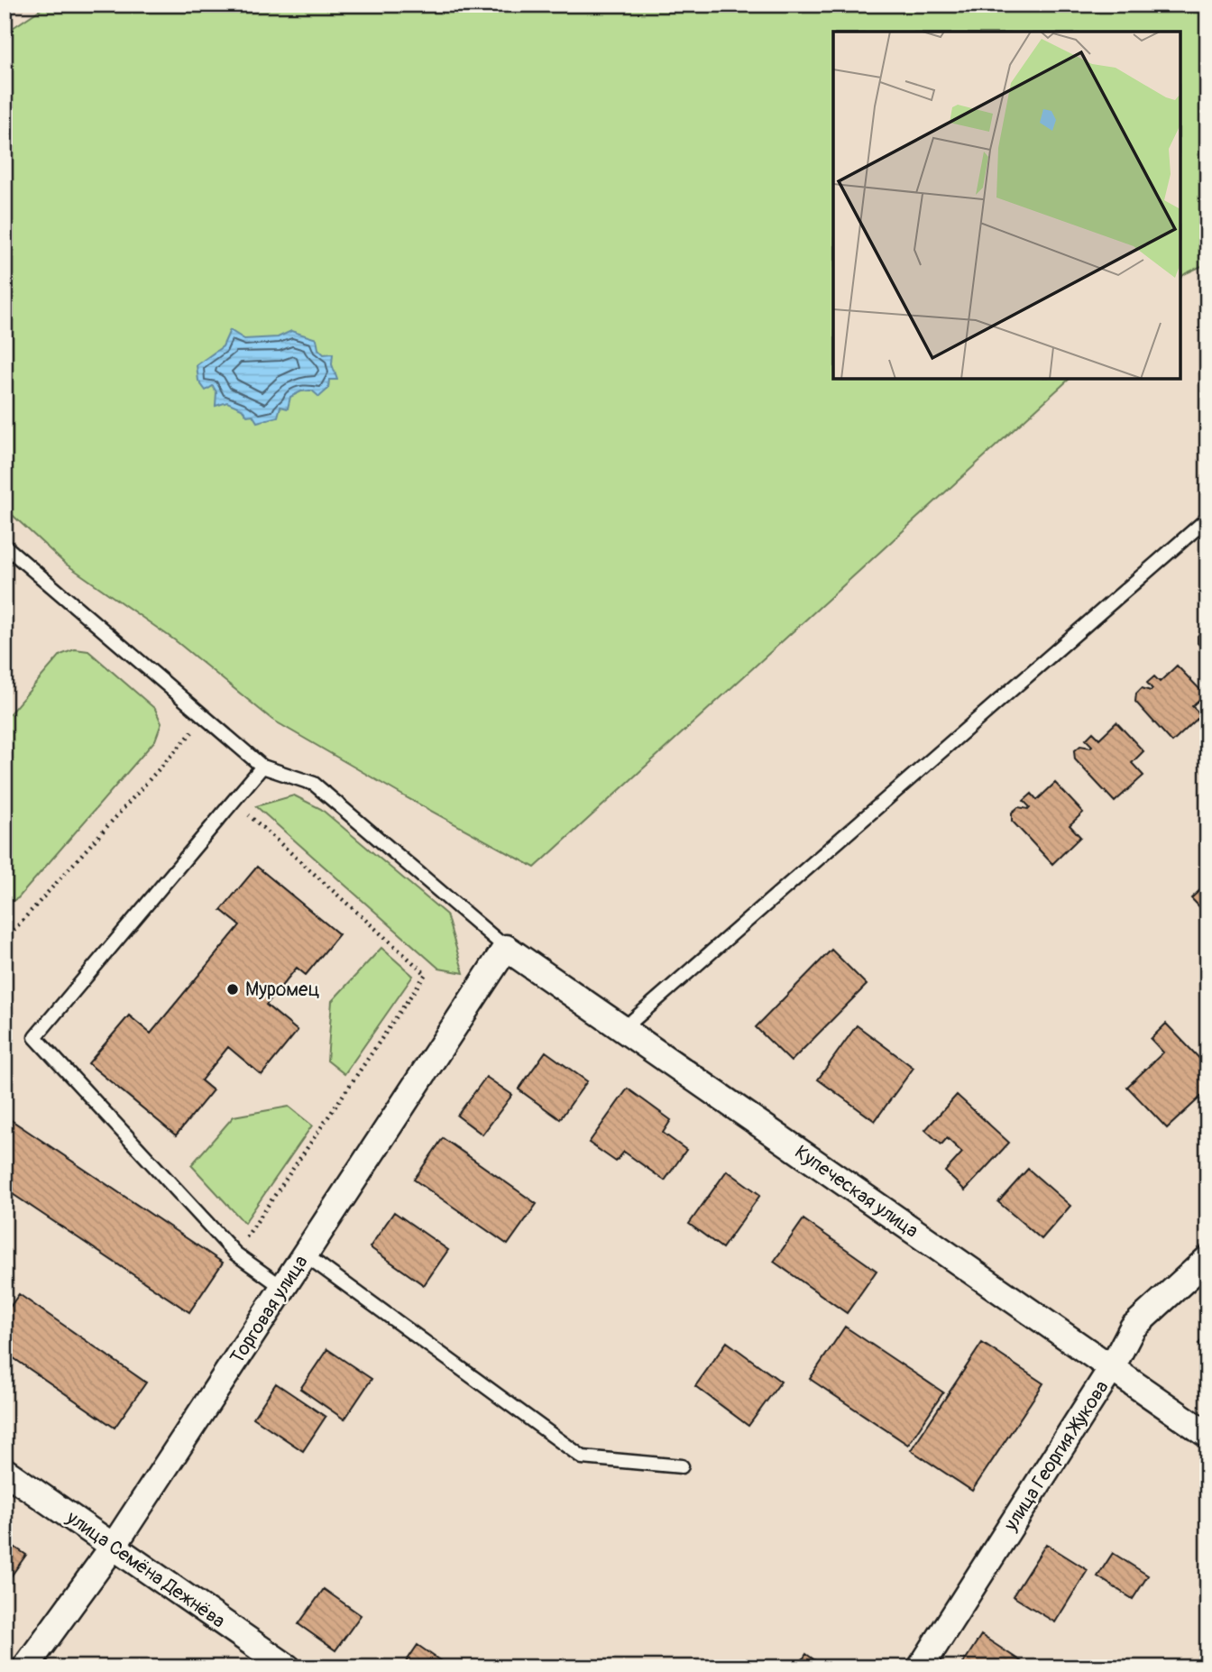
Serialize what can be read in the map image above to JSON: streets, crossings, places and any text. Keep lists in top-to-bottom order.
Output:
{
  "streets": {
    "street": [
      "Купеческая улица",
      "Торговая улица",
      "улица Георгия Жукова",
      "улица Семёна Дежнёва"
    ]
  },
  "crossings": [
    ["Купеческая улица", "Торговая улица"],
    ["Купеческая улица", "улица Георгия Жукова"],
    ["Торговая улица", "улица Семёна Дежнёва"]
  ],
  "places": ["Муромец"]
}
